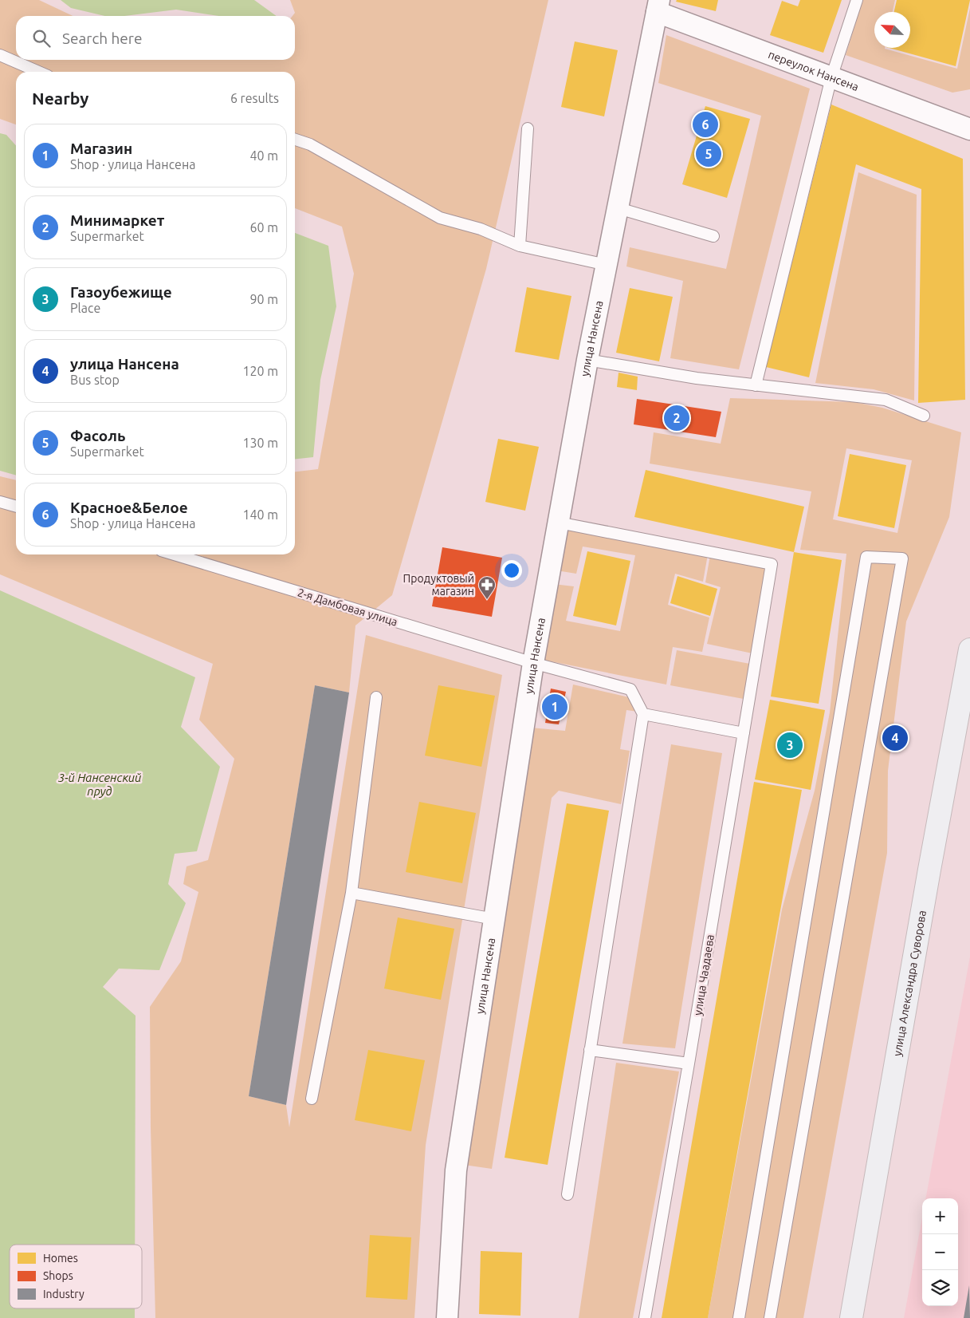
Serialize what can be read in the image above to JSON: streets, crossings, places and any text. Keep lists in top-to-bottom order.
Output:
{
  "streets": {
    "main road": ["улица Александра Суворова"],
    "street": ["переулок Нансена", "улица Нансена"],
    "lane": ["2-я Дамбовая улица", "улица Чаадаева"]
  },
  "crossings": [
    ["переулок Нансена", "улица Нансена"],
    ["улица Нансена", "2-я Дамбовая улица"],
    ["улица Нансена", "улица Чаадаева"]
  ],
  "water": ["3-й Нансенский пруд"],
  "places": {
    "pharmacy": ["Продуктовый магазин"]
  },
  "legend": ["Homes", "Shops", "Industry"],
  "north": "top left",
  "page": {
    "search": "Search here",
    "heading": ["Nearby", "6 results"],
    "pins": [
      "6",
      "5",
      "2",
      "1",
      "4",
      "3"
    ],
    "list": [
      {
        "mark": "1",
        "name": "Магазин",
        "note": "Shop · улица Нансена",
        "value": "40 m"
      },
      {
        "mark": "2",
        "name": "Минимаркет",
        "note": "Supermarket",
        "value": "60 m"
      },
      {
        "mark": "3",
        "name": "Газоубежище",
        "note": "Place",
        "value": "90 m"
      },
      {
        "mark": "4",
        "name": "улица Нансена",
        "note": "Bus stop",
        "value": "120 m"
      },
      {
        "mark": "5",
        "name": "Фасоль",
        "note": "Supermarket",
        "value": "130 m"
      },
      {
        "mark": "6",
        "name": "Красное&Белое",
        "note": "Shop · улица Нансена",
        "value": "140 m"
      }
    ],
    "map_buttons": ["+", "−"]
  }
}
